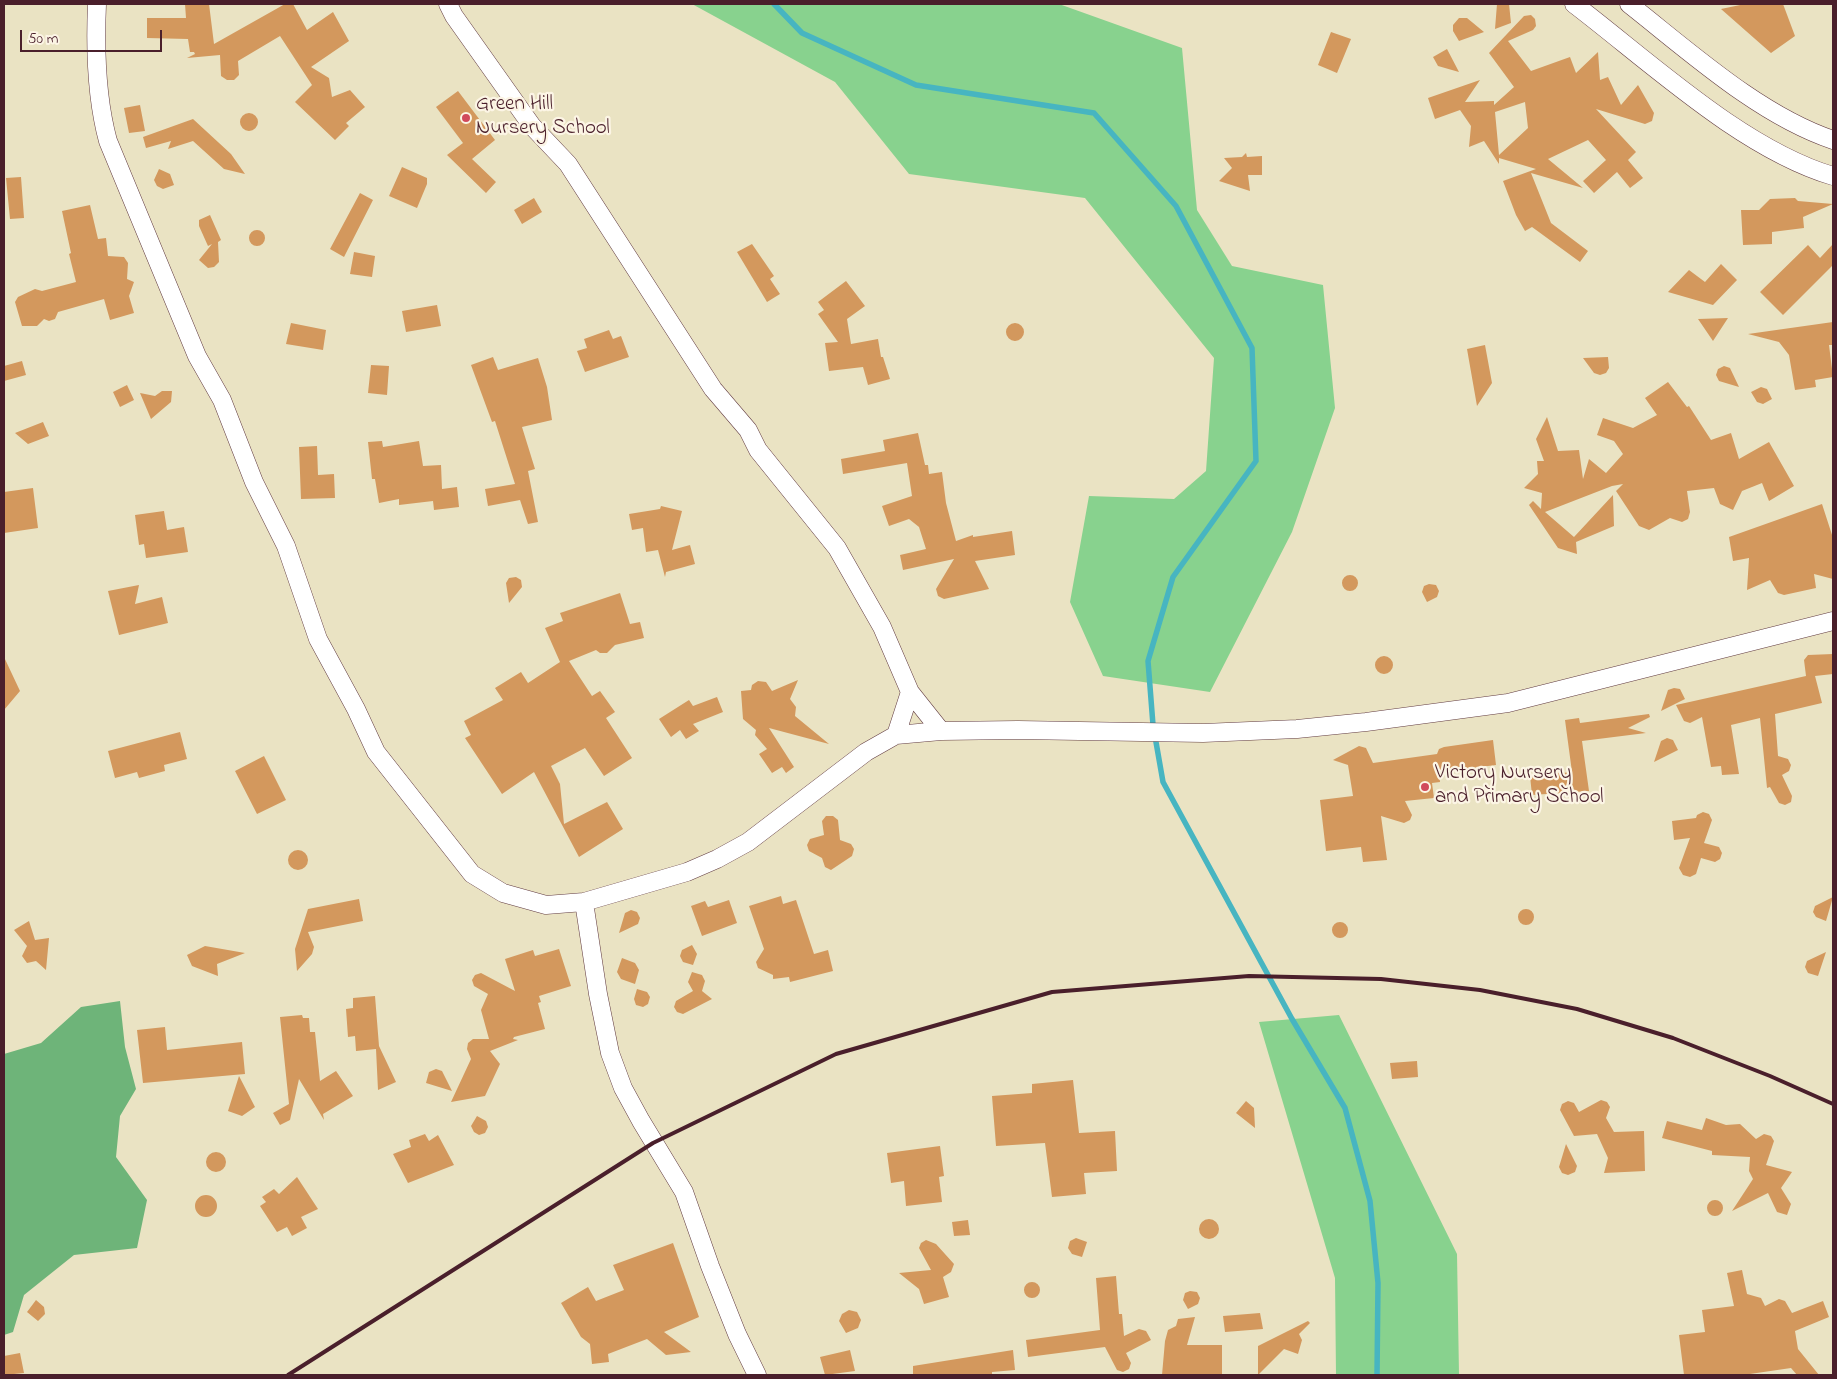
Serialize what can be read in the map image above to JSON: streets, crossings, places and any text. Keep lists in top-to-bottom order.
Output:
{
  "places": ["Green Hill Nursery School", "Victory Nursery and Primary School"],
  "scale_bar": "50 m"
}
